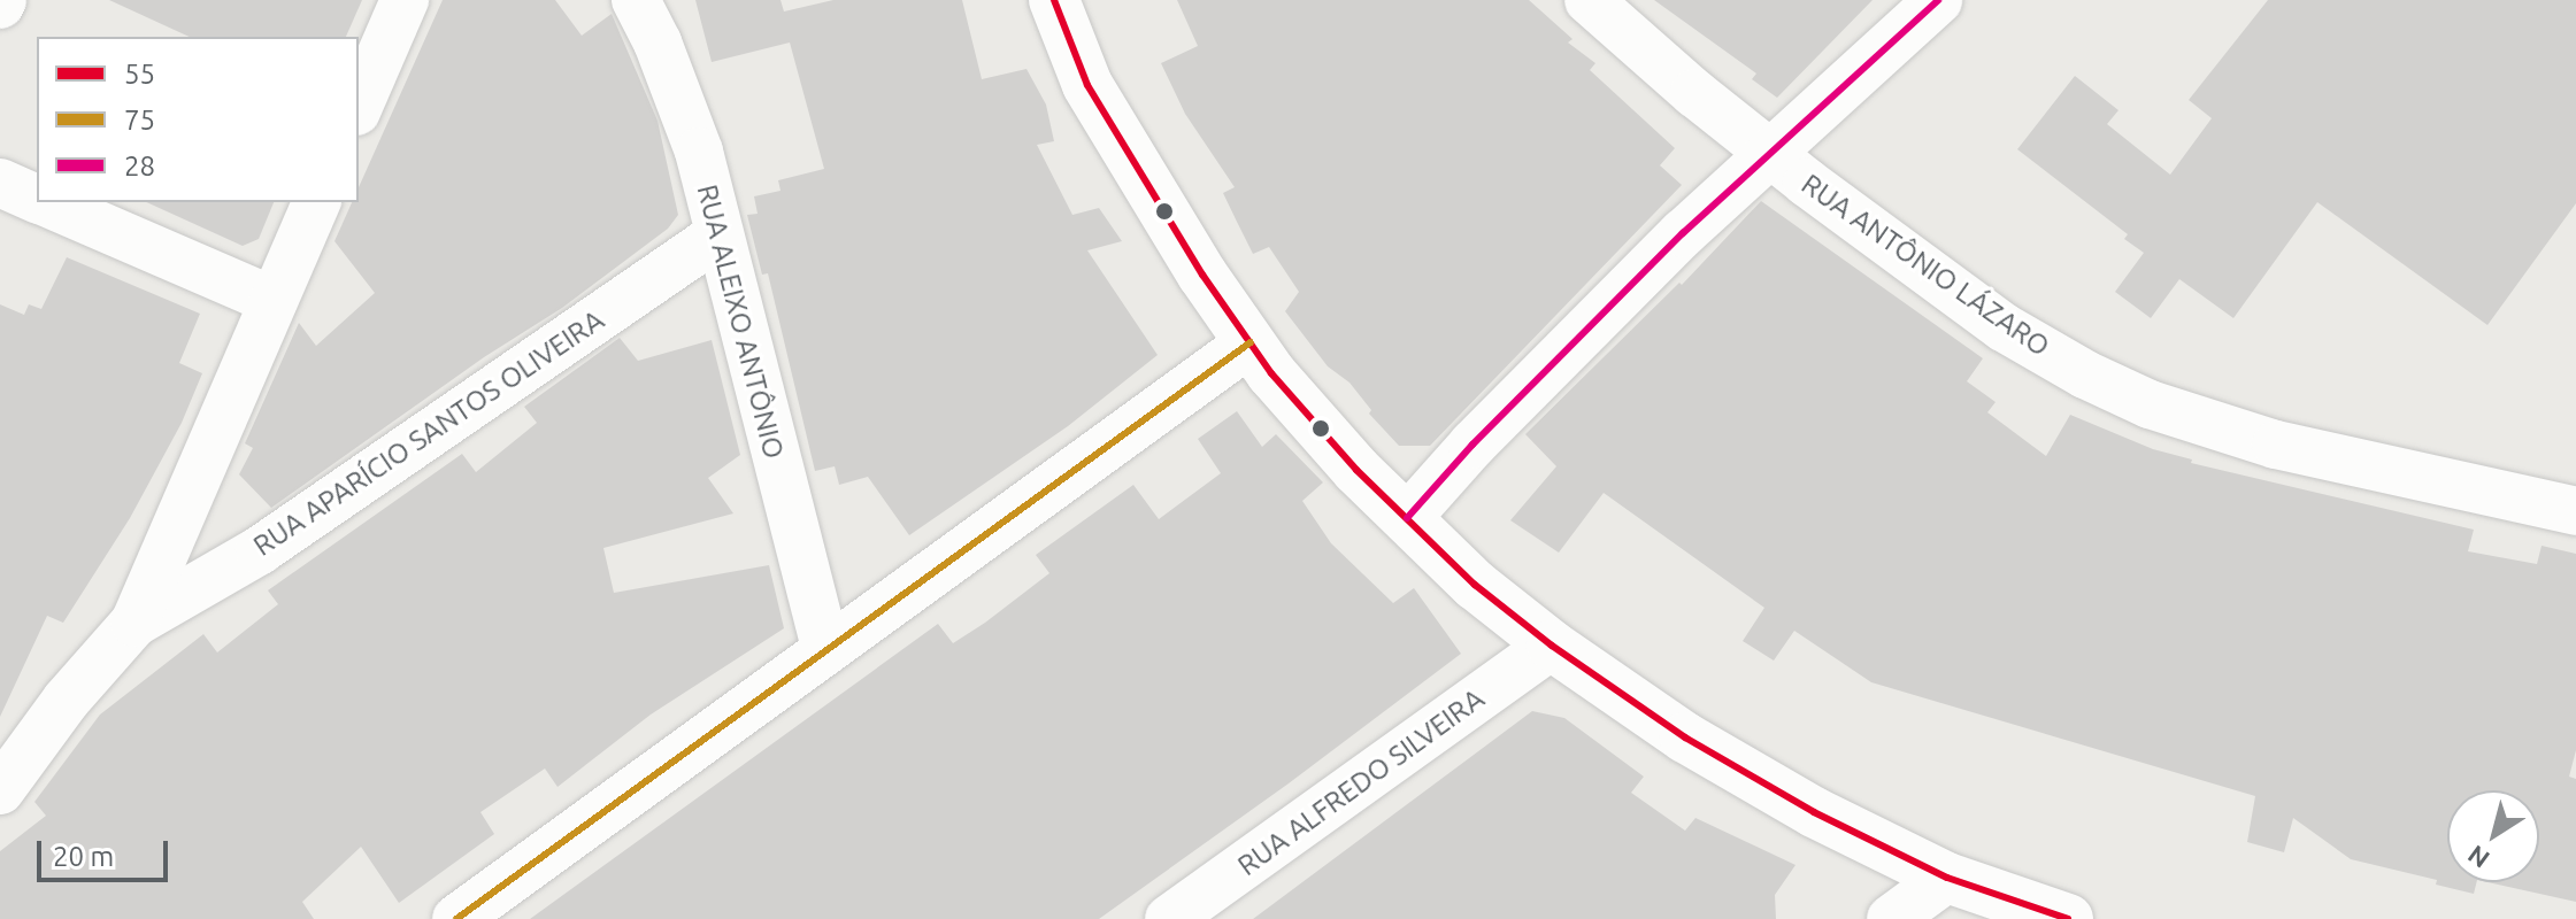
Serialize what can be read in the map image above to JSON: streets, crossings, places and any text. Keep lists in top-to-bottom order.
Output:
{
  "streets": {
    "street": [
      "RUA ANTÔNIO LÁZARO",
      "RUA ALEIXO ANTÔNIO",
      "RUA APARÍCIO SANTOS OLIVEIRA",
      "RUA ALFREDO SILVEIRA"
    ]
  },
  "crossings": [
    ["RUA ALEIXO ANTÔNIO", "RUA APARÍCIO SANTOS OLIVEIRA"]
  ],
  "lines": ["transit line 55", "transit line 28", "transit line 75"],
  "legend": ["55", "75", "28"],
  "scale_bar": "20 m",
  "north": "bottom left"
}
